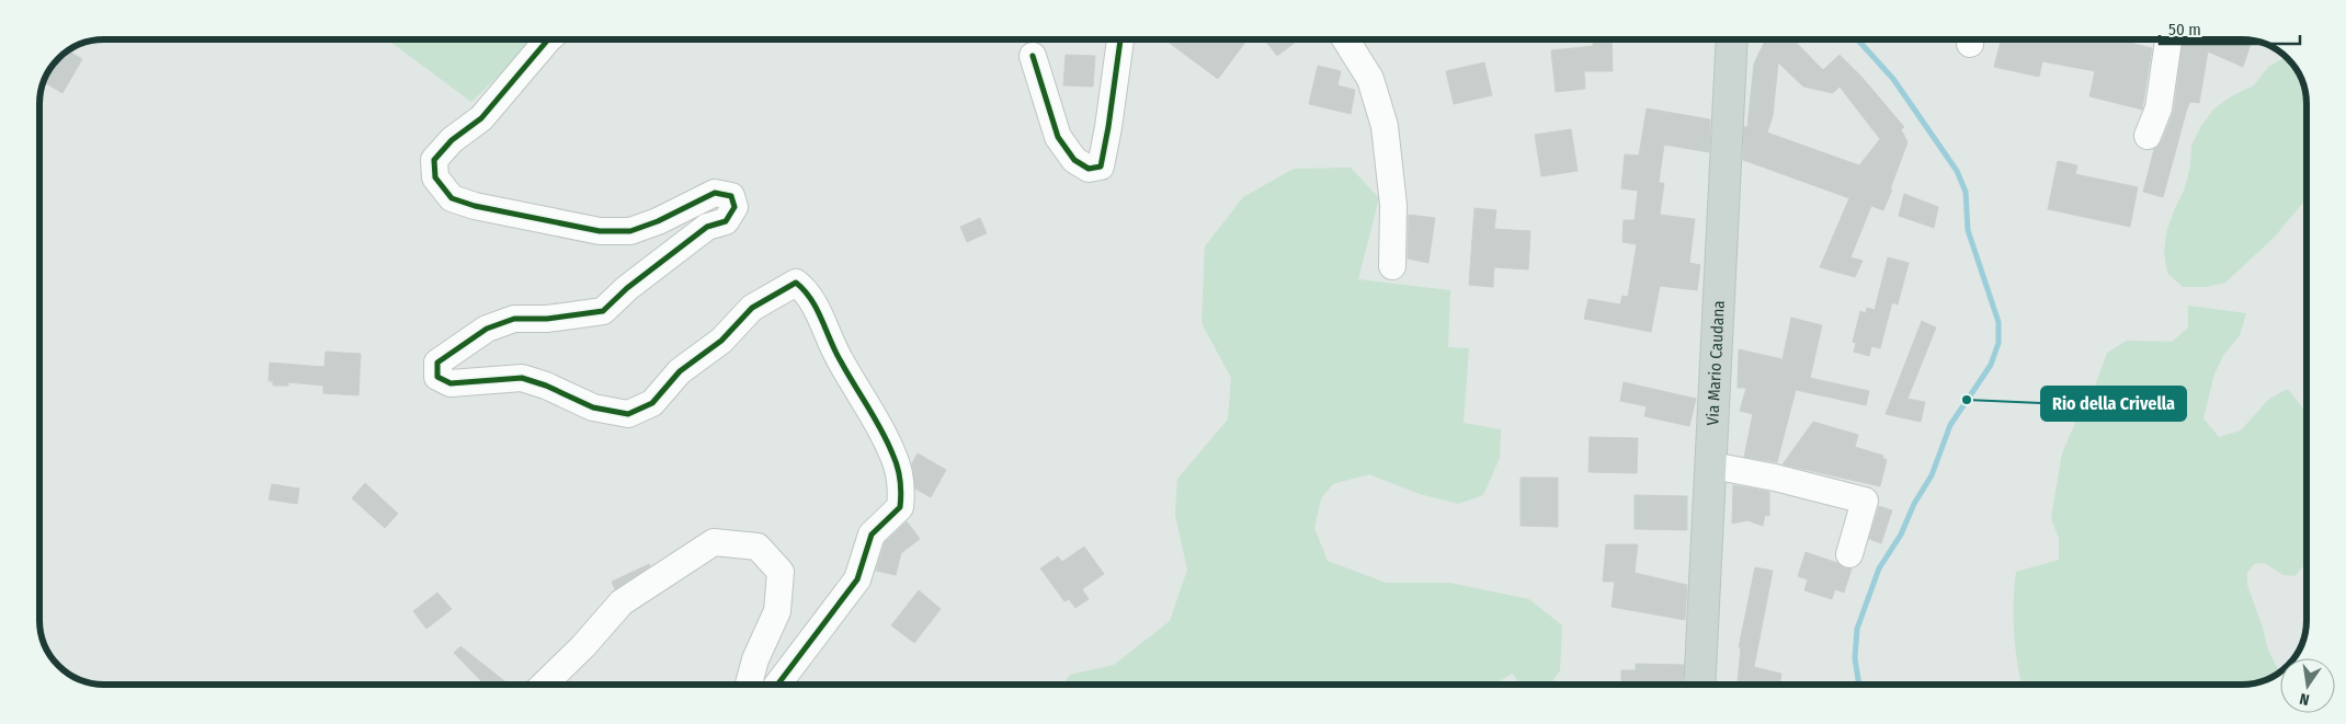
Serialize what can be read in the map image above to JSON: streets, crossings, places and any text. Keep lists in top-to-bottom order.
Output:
{
  "streets": {
    "main road": ["Via Mario Caudana"]
  },
  "places": ["Rio della Crivella"],
  "scale_bar": "50 m",
  "north": "bottom"
}
